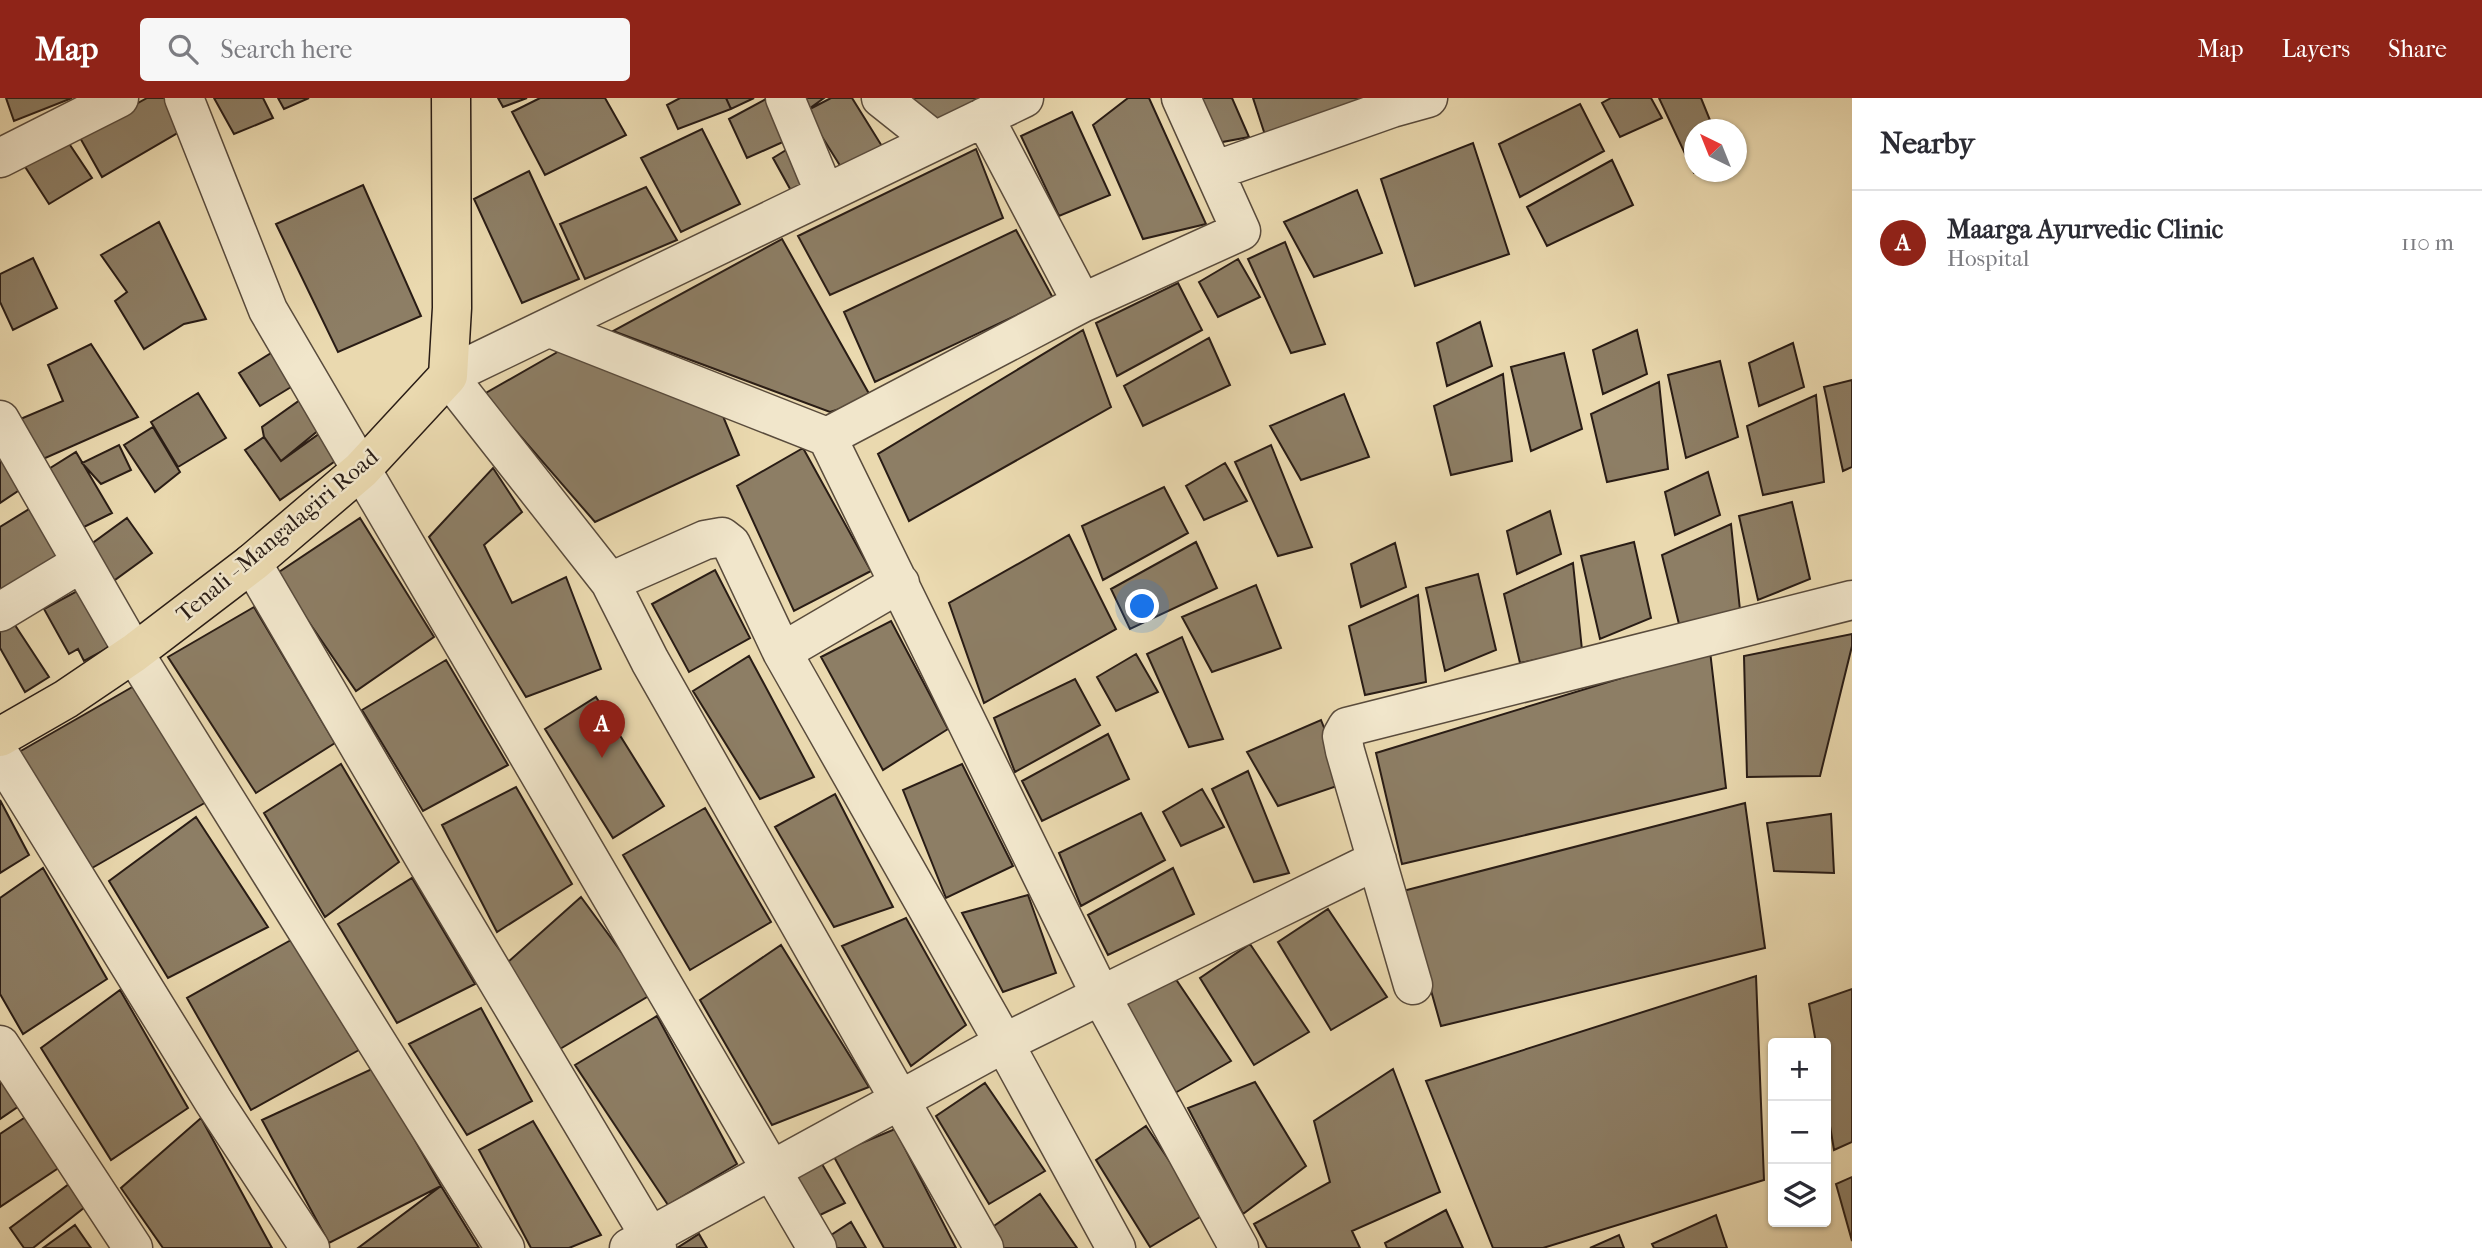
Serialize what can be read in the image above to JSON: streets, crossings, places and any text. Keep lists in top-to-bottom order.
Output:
{
  "streets": {
    "main road": ["Tenali - Mangalagiri Road"]
  },
  "north": "top left",
  "page": {
    "header": "Map",
    "search": "Search here",
    "nav": ["Map", "Layers", "Share"],
    "heading": "Nearby",
    "list": [
      {
        "mark": "A",
        "name": "Maarga Ayurvedic Clinic",
        "note": "Hospital",
        "value": "110 m"
      }
    ],
    "pins": "A",
    "map_buttons": ["+", "−"]
  }
}
